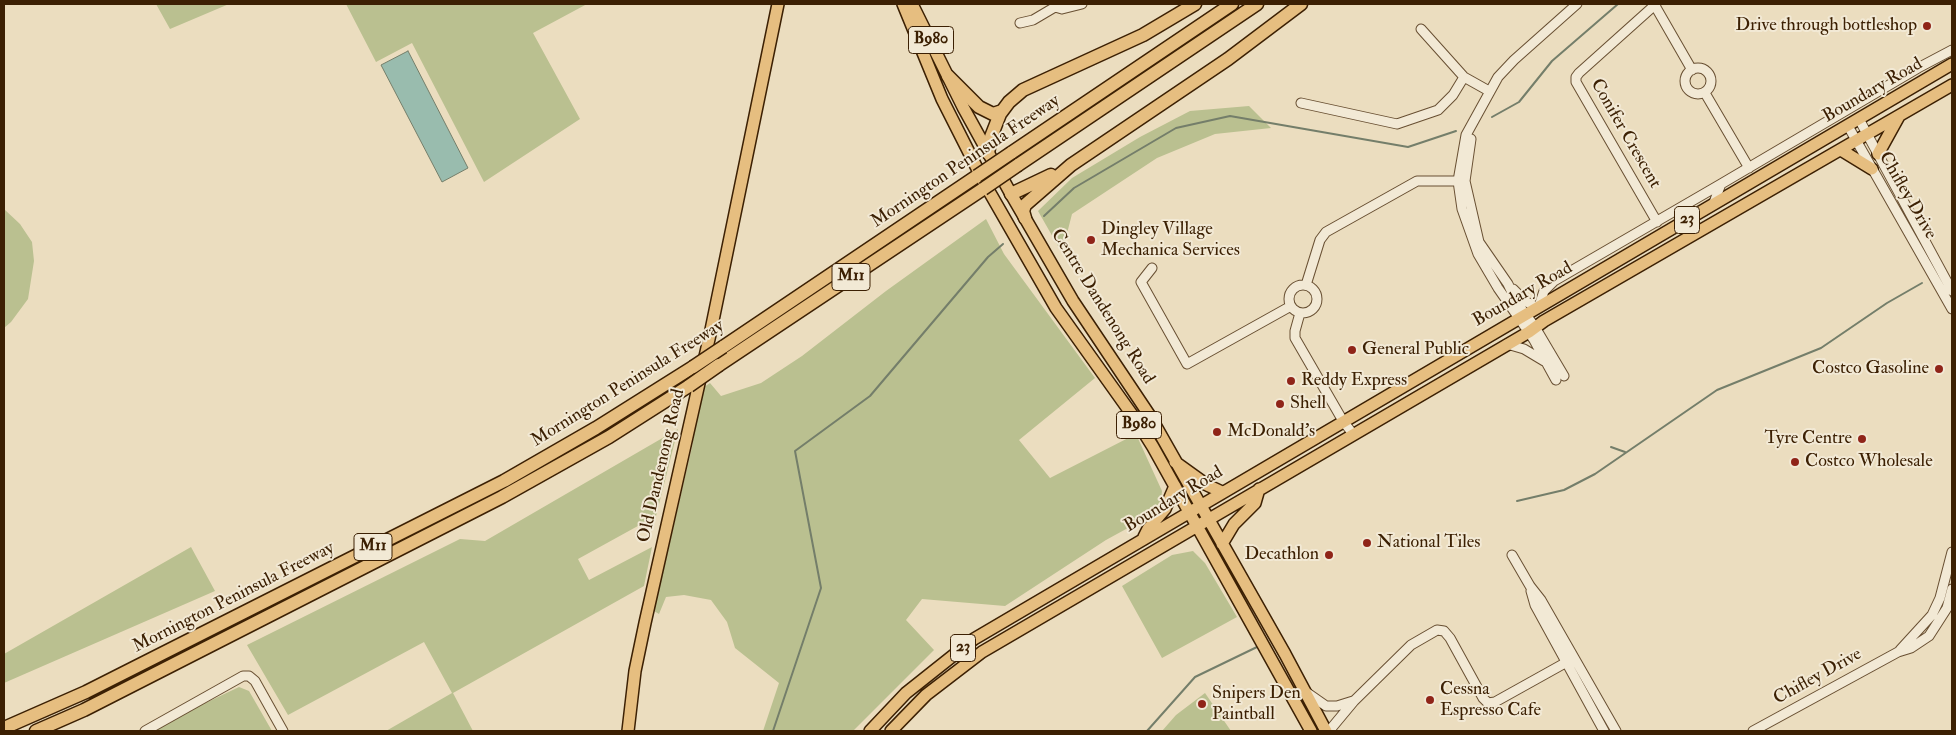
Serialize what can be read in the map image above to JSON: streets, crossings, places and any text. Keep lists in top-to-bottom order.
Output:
{
  "streets": {
    "highway": ["Mornington Peninsula Freeway", "M11"],
    "main road": [
      "B980",
      "Boundary Road",
      "23",
      "Centre Dandenong Road",
      "Old Dandenong Road"
    ],
    "street": ["Conifer Crescent", "Chifley Drive"]
  },
  "crossings": [
    ["Boundary Road", "Chifley Drive"],
    ["Boundary Road", "Centre Dandenong Road"],
    ["Mornington Peninsula Freeway", "Centre Dandenong Road"]
  ],
  "places": [
    "Drive through bottleshop",
    "Dingley Village Mechanica Services",
    "General Public",
    "Costco Gasoline",
    "Reddy Express",
    "Shell",
    "McDonald's",
    "Tyre Centre",
    "Costco Wholesale",
    "National Tiles",
    "Decathlon",
    "Cessna Espresso Cafe",
    "Snipers Den Paintball"
  ]
}
